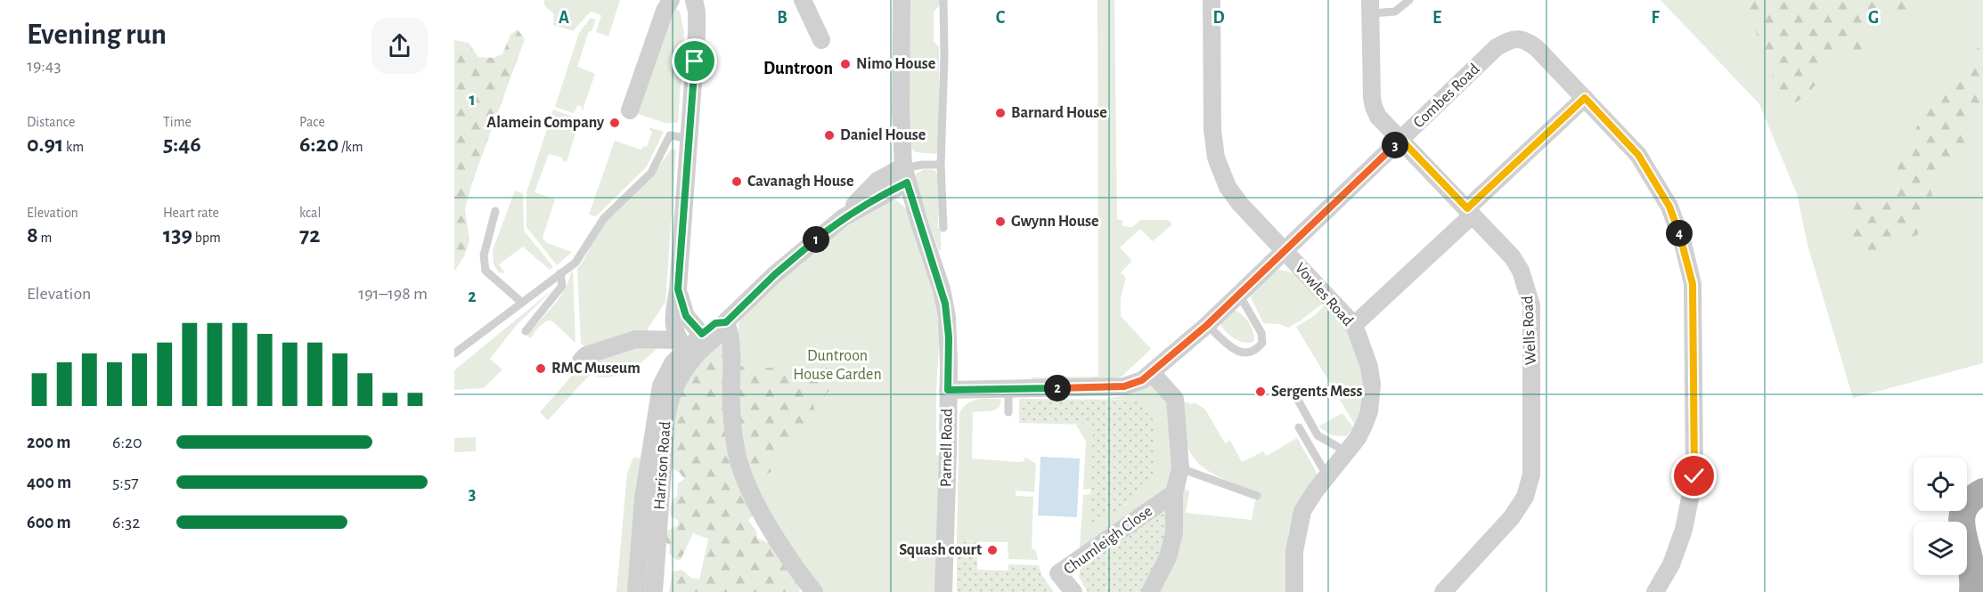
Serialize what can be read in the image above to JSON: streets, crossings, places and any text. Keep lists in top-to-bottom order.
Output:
{
  "streets": {
    "street": [
      "Combes Road",
      "Vowles Road",
      "Wells Road",
      "Parnell Road",
      "Harrison Road",
      "Chumleigh Close"
    ]
  },
  "crossings": [
    ["Combes Road", "Vowles Road"],
    ["Combes Road", "Wells Road"],
    ["Combes Road", "Parnell Road"],
    ["Combes Road", "Chumleigh Close"]
  ],
  "districts": ["Duntroon"],
  "parks": ["Duntroon House Garden"],
  "places": [
    "Nimo House",
    "Barnard House",
    "Alamein Company",
    "Daniel House",
    "Cavanagh House",
    "Gwynn House",
    "RMC Museum",
    "Sergents Mess",
    "Squash court"
  ],
  "page": {
    "heading": ["Evening run", "19:43"],
    "stats": [
      ["Distance", "0.91 km"],
      ["Time", "5:46"],
      ["Pace", "6:20 /km"],
      ["Elevation", "8 m"],
      ["Heart rate", "139 bpm"],
      ["kcal", "72"]
    ],
    "pins": [
      "3",
      "4",
      "1",
      "2"
    ],
    "chart": ["Elevation", "191–198 m"],
    "list": [
      {
        "name": "200 m",
        "note": "6:20"
      },
      {
        "name": "400 m",
        "note": "5:57"
      },
      {
        "name": "600 m",
        "note": "6:32"
      }
    ]
  },
  "grid": {
    "columns": [
      "A",
      "B",
      "C",
      "D",
      "E",
      "F",
      "G"
    ],
    "rows": ["1", "2", "3"]
  }
}
